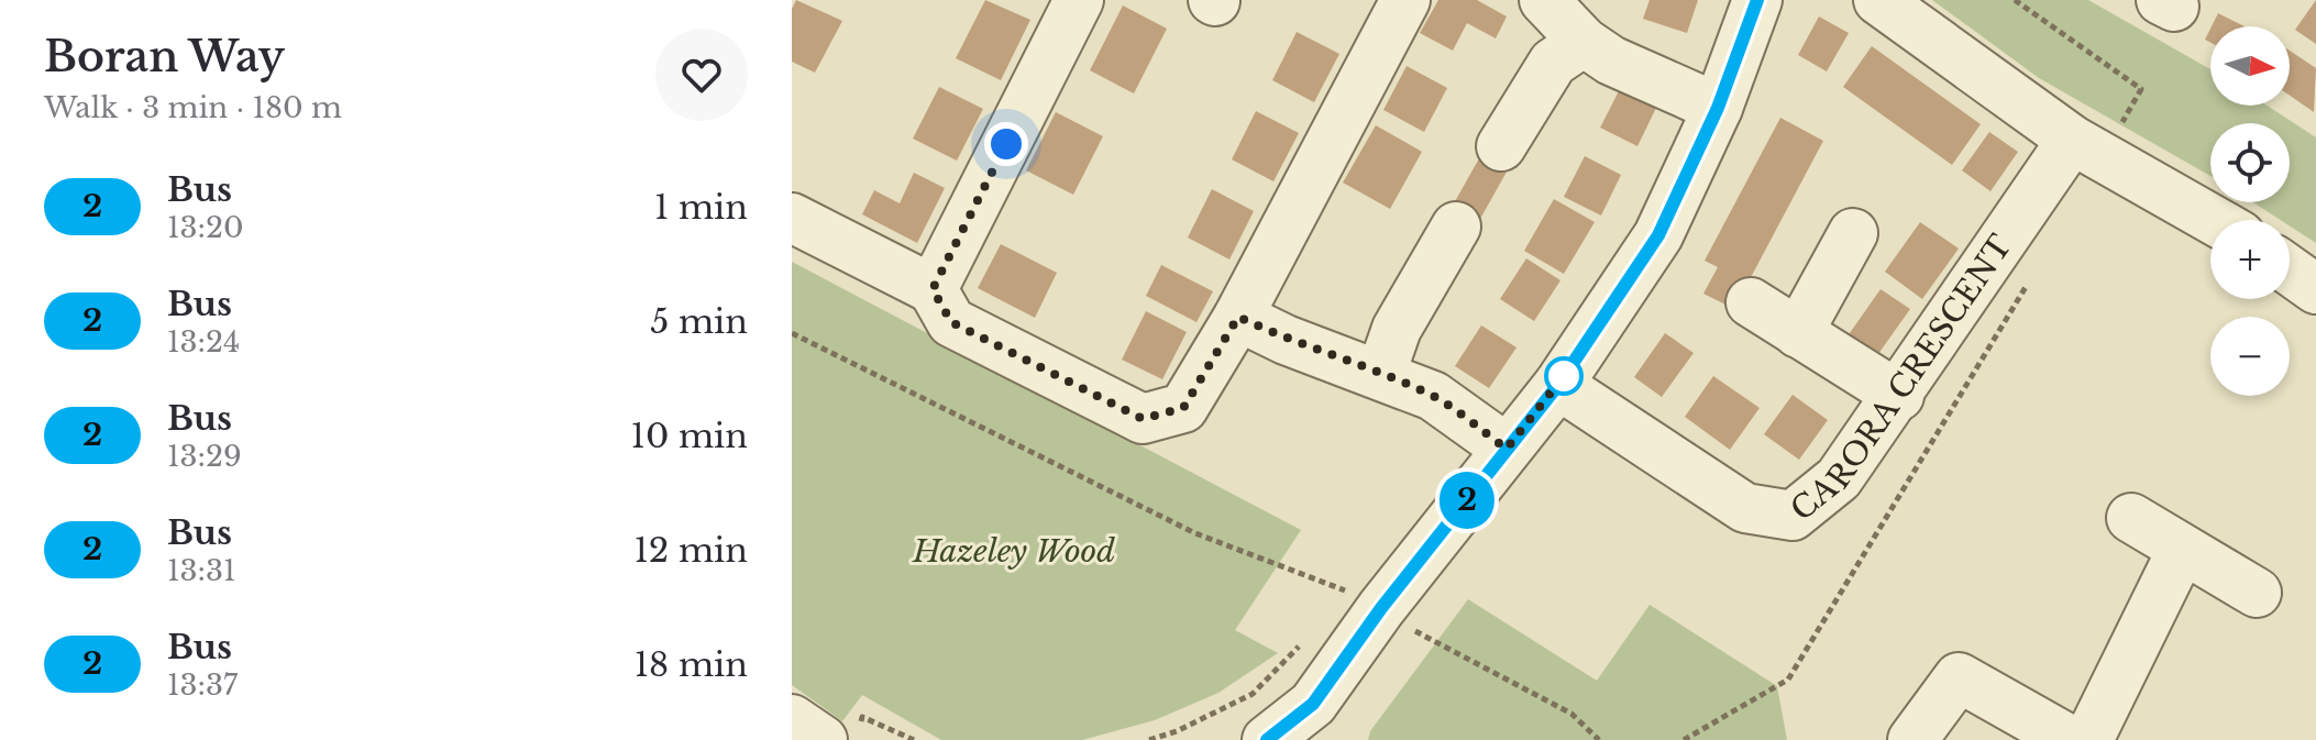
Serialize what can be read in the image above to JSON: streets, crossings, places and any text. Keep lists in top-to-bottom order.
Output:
{
  "streets": {
    "street": ["CARORA CRESCENT"]
  },
  "parks": ["Hazeley Wood"],
  "lines": ["bus line 2"],
  "north": "right",
  "page": {
    "heading": ["Boran Way", "Walk · 3 min · 180 m"],
    "on_map": "2",
    "map_buttons": ["+", "−"],
    "list": [
      {
        "mark": "2",
        "name": "Bus",
        "note": "13:20",
        "value": "1 min"
      },
      {
        "mark": "2",
        "name": "Bus",
        "note": "13:24",
        "value": "5 min"
      },
      {
        "mark": "2",
        "name": "Bus",
        "note": "13:29",
        "value": "10 min"
      },
      {
        "mark": "2",
        "name": "Bus",
        "note": "13:31",
        "value": "12 min"
      },
      {
        "mark": "2",
        "name": "Bus",
        "note": "13:37",
        "value": "18 min"
      }
    ]
  }
}
